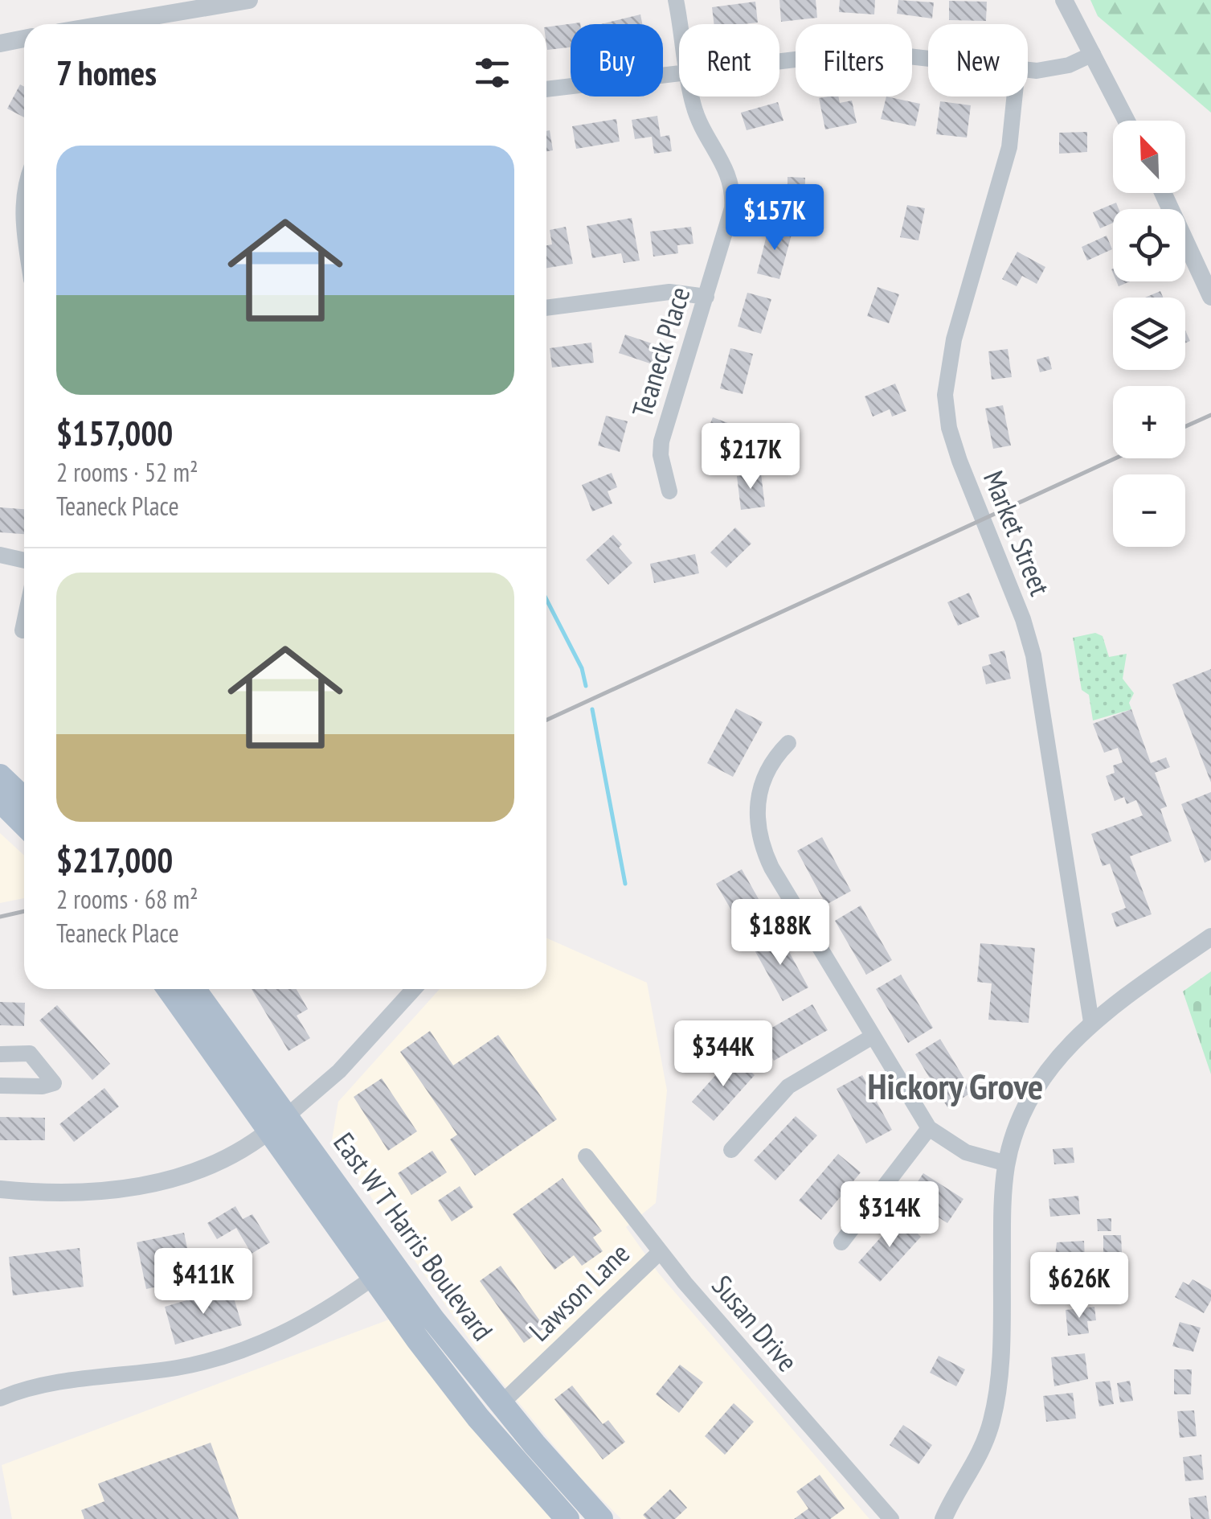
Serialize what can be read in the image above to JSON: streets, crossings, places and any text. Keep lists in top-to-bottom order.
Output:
{
  "streets": {
    "main road": ["East W T Harris Boulevard"],
    "street": [
      "Teaneck Place",
      "Market Street",
      "Lawson Lane",
      "Susan Drive"
    ]
  },
  "crossings": [
    ["East W T Harris Boulevard", "Lawson Lane"],
    ["Lawson Lane", "Susan Drive"]
  ],
  "districts": ["Hickory Grove"],
  "north": "top left",
  "page": {
    "chip": [
      "Buy",
      "Rent",
      "Filters",
      "New"
    ],
    "heading": "7 homes",
    "map_buttons": ["+", "−"],
    "list": [
      {
        "name": "$157,000",
        "note": "2 rooms · 52 m² · Teaneck Place"
      },
      {
        "name": "$217,000",
        "note": "2 rooms · 68 m² · Teaneck Place"
      }
    ],
    "price": [
      "$157K",
      "$217K",
      "$188K",
      "$344K",
      "$314K",
      "$411K",
      "$626K"
    ]
  }
}
